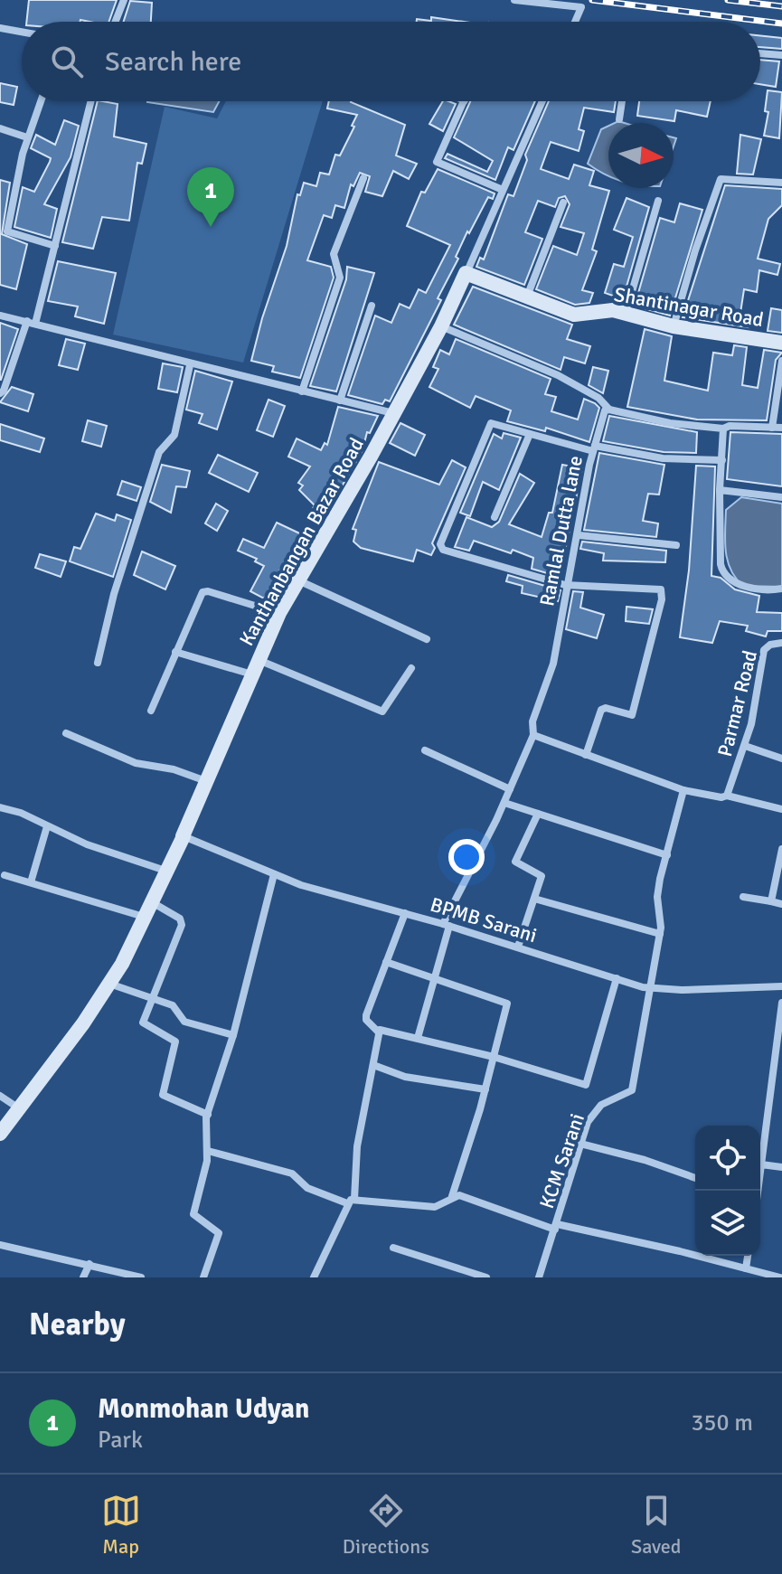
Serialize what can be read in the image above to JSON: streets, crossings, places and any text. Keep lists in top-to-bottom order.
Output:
{
  "streets": {
    "street": [
      "Shantinagar Road",
      "Ramlal Dutta lane",
      "Kanthanbangan Bazar Road",
      "Parmar Road",
      "BPMB Sarani",
      "KCM Sarani"
    ]
  },
  "crossings": [
    ["Shantinagar Road", "Kanthanbangan Bazar Road"],
    ["Kanthanbangan Bazar Road", "BPMB Sarani"],
    ["BPMB Sarani", "KCM Sarani"]
  ],
  "north": "right",
  "page": {
    "search": "Search here",
    "pins": "1",
    "heading": "Nearby",
    "list": [
      {
        "mark": "1",
        "name": "Monmohan Udyan",
        "note": "Park",
        "value": "350 m"
      }
    ],
    "nav": ["Map", "Directions", "Saved"]
  }
}
